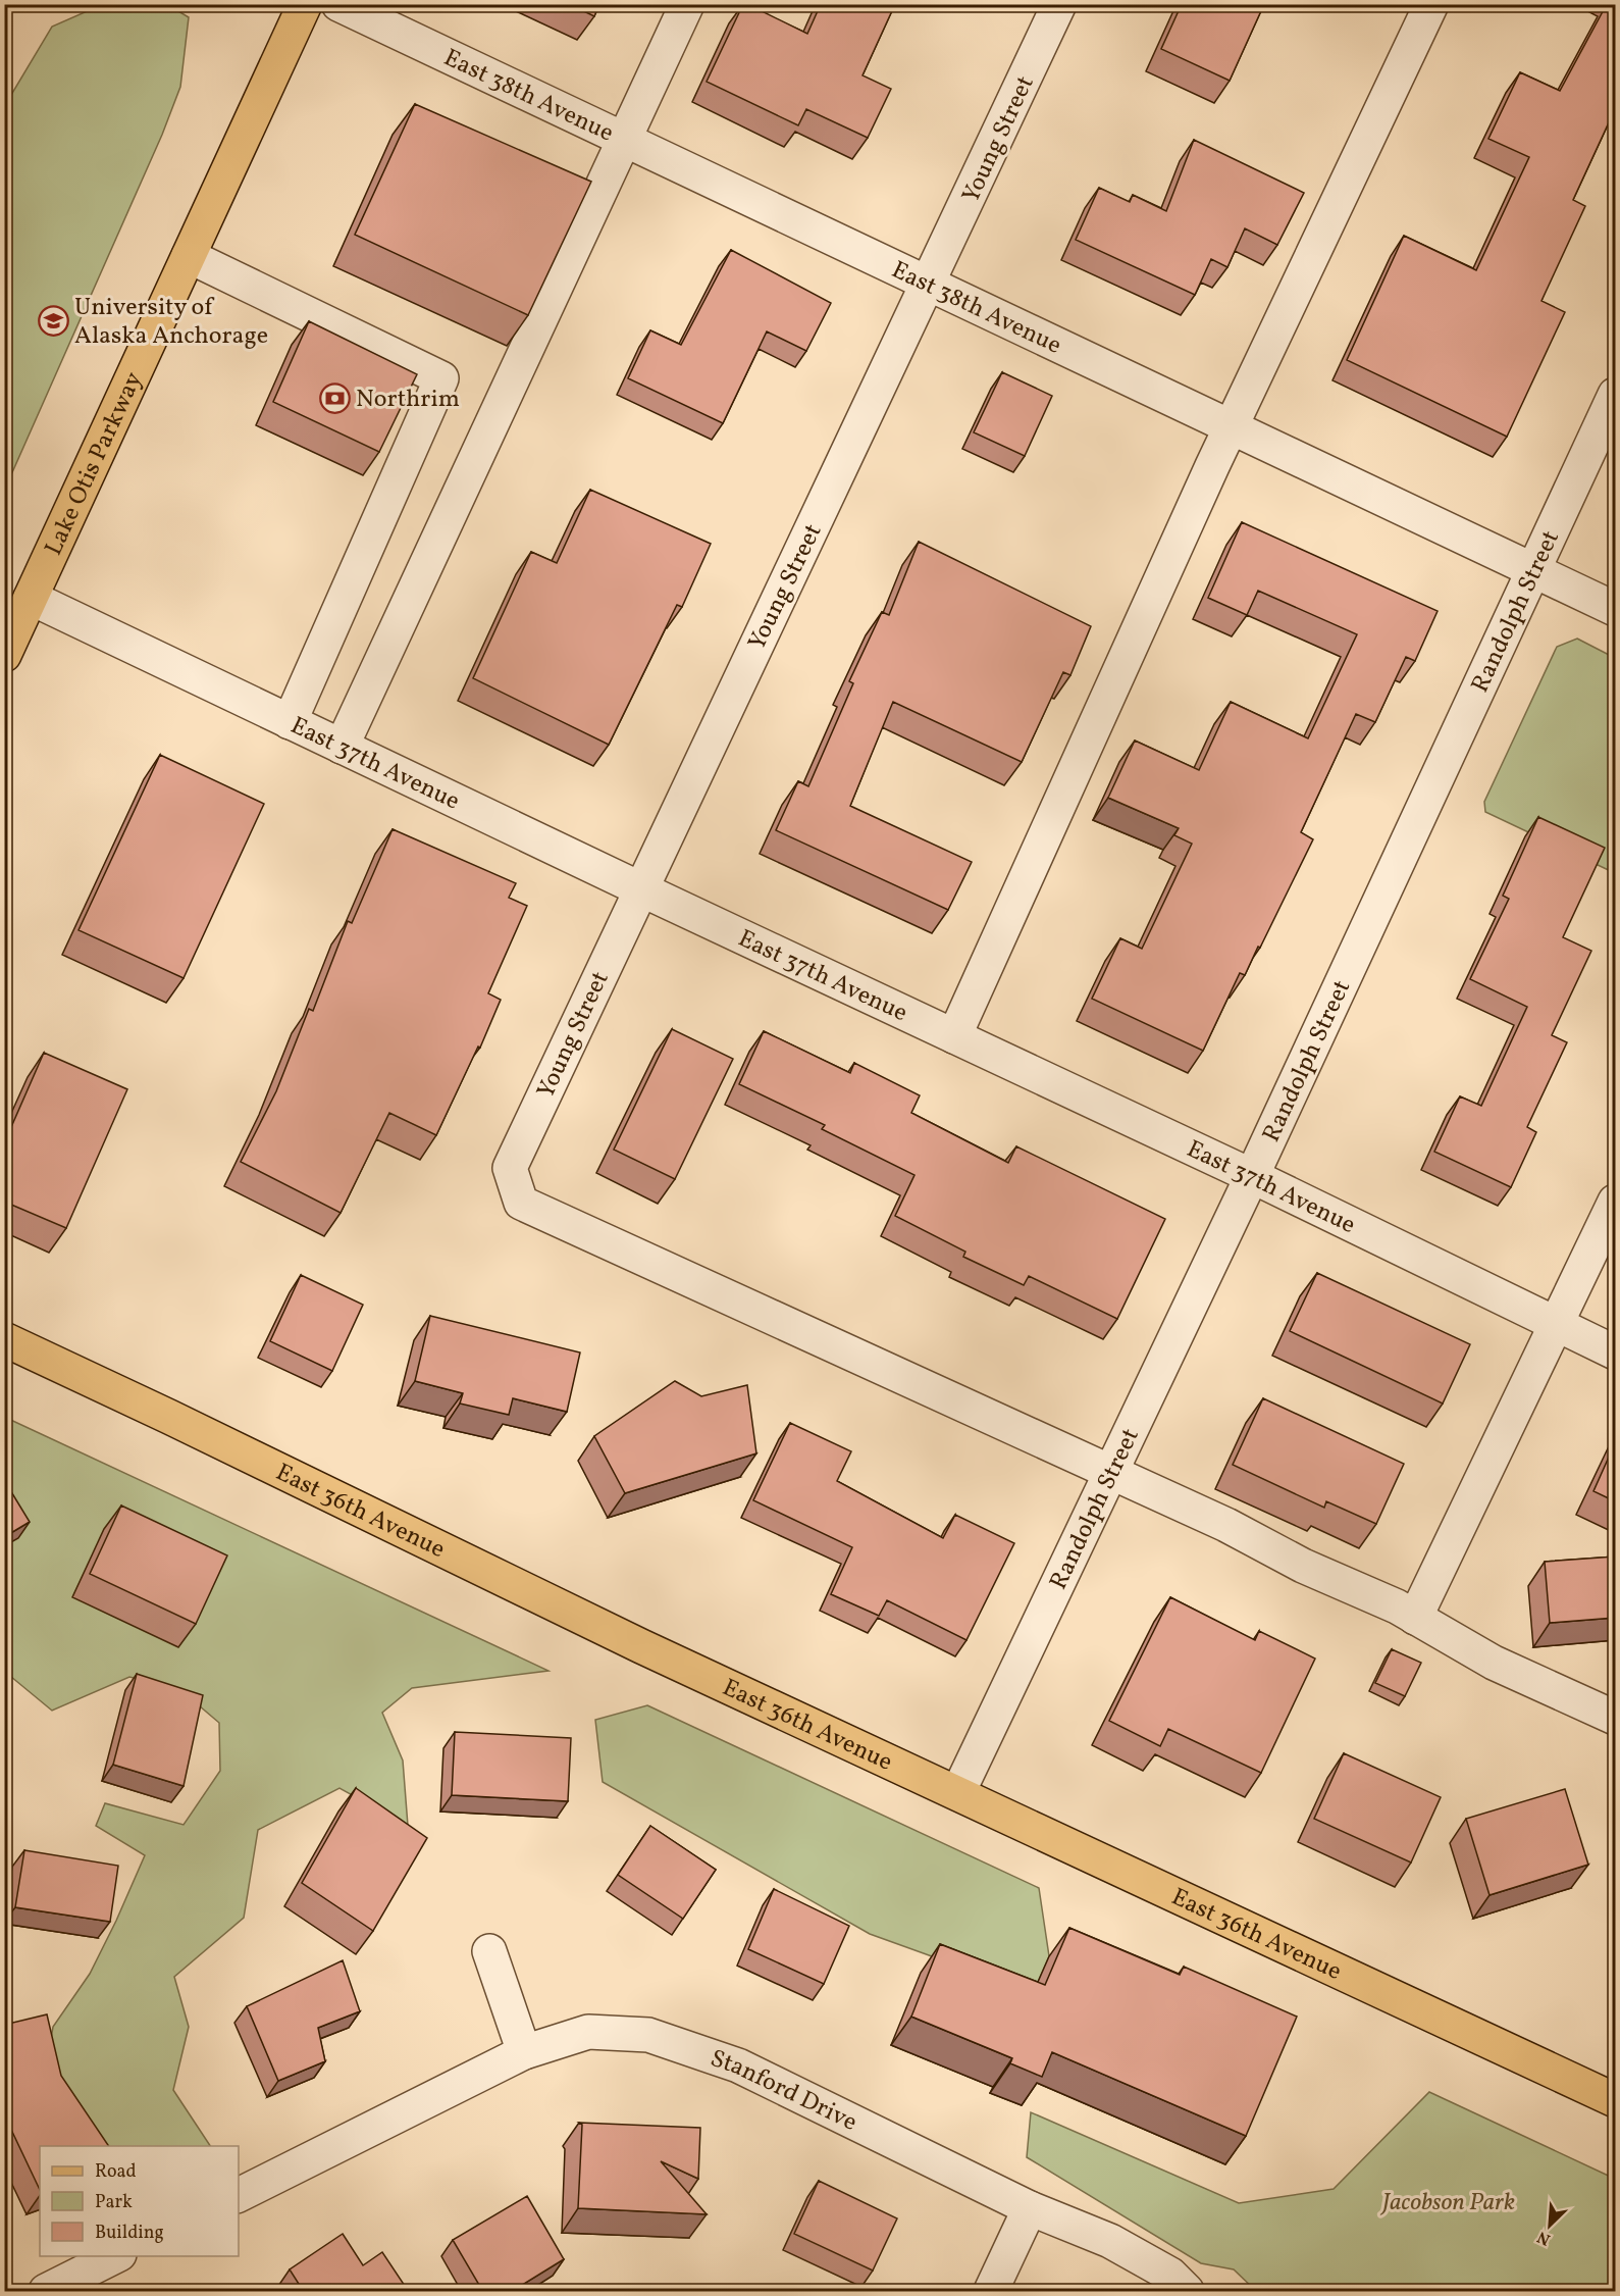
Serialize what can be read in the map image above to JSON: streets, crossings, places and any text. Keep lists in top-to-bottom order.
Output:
{
  "streets": {
    "main road": ["Lake Otis Parkway", "East 36th Avenue"],
    "street": [
      "East 38th Avenue",
      "Young Street",
      "Randolph Street",
      "East 37th Avenue",
      "Stanford Drive"
    ]
  },
  "crossings": [
    ["East 38th Avenue", "Young Street"],
    ["East 38th Avenue", "Randolph Street"],
    ["Young Street", "Randolph Street"],
    ["Young Street", "East 37th Avenue"],
    ["Lake Otis Parkway", "East 37th Avenue"],
    ["Randolph Street", "East 37th Avenue"],
    ["Randolph Street", "East 36th Avenue"]
  ],
  "parks": ["Jacobson Park"],
  "places": {
    "school or university": ["University of Alaska Anchorage"],
    "bank": ["Northrim"]
  },
  "legend": ["Road", "Park", "Building"],
  "north": "bottom left"
}
